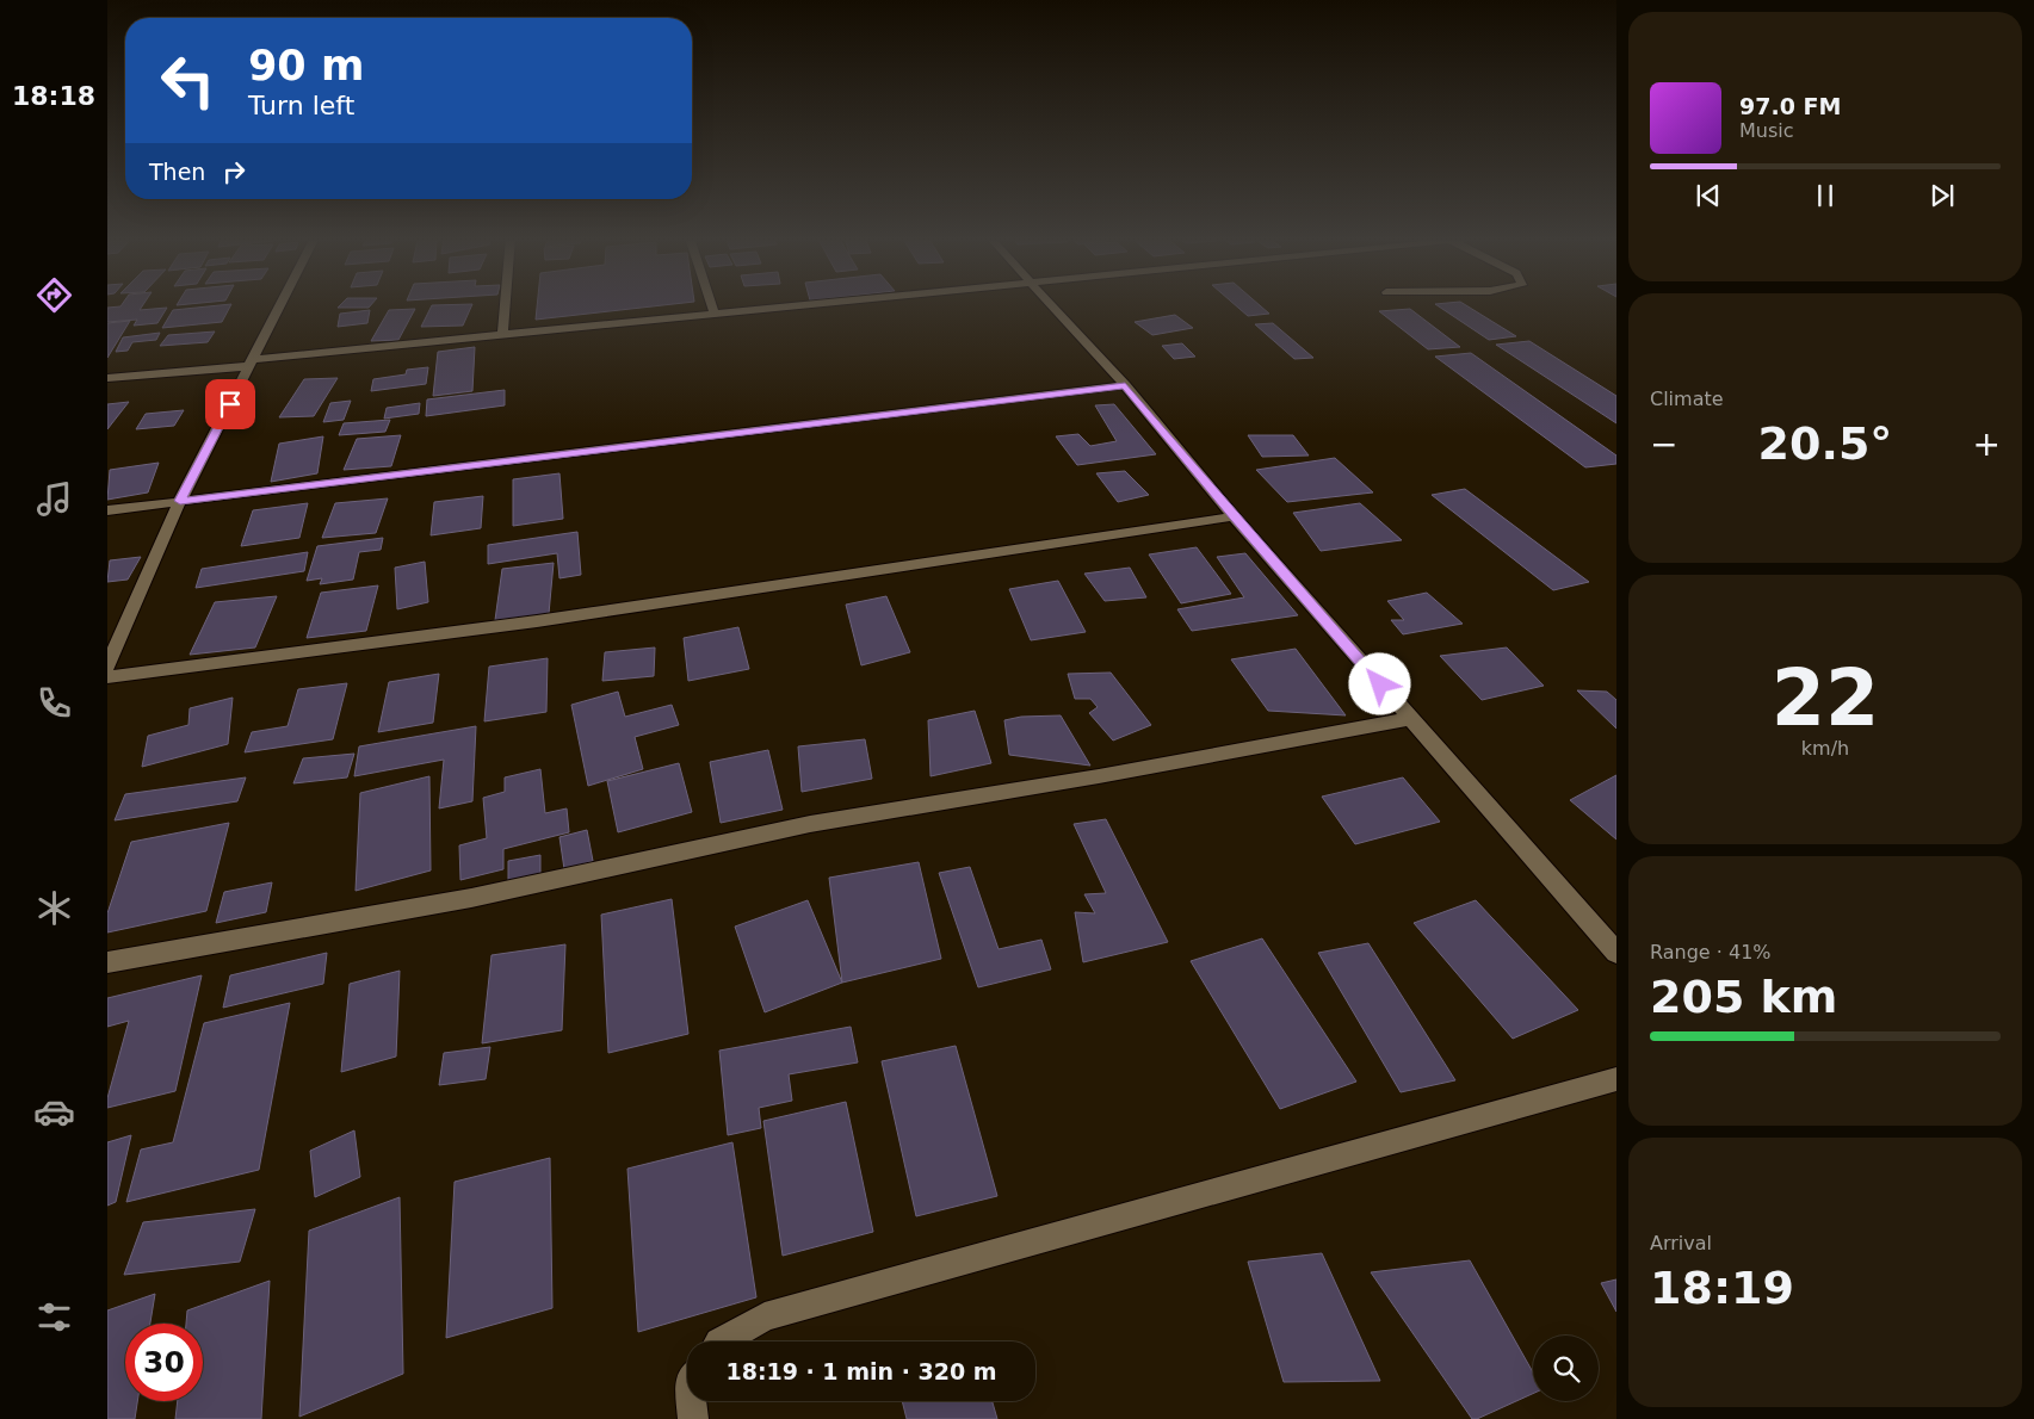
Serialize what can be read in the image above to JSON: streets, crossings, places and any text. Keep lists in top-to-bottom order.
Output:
{
  "page": {
    "tabs": "18:18",
    "turn": ["90 m", "Turn left"],
    "song": ["97.0 FM", "Music"],
    "then": "Then",
    "tile": [
      "Climate",
      ["22", "km/h"],
      ["Range · 41%", "205 km"],
      ["Arrival", "18:19"]
    ],
    "heat": ["−", "20.5°", "+"],
    "limit": "30",
    "trip": "18:19 · 1 min · 320 m"
  }
}
